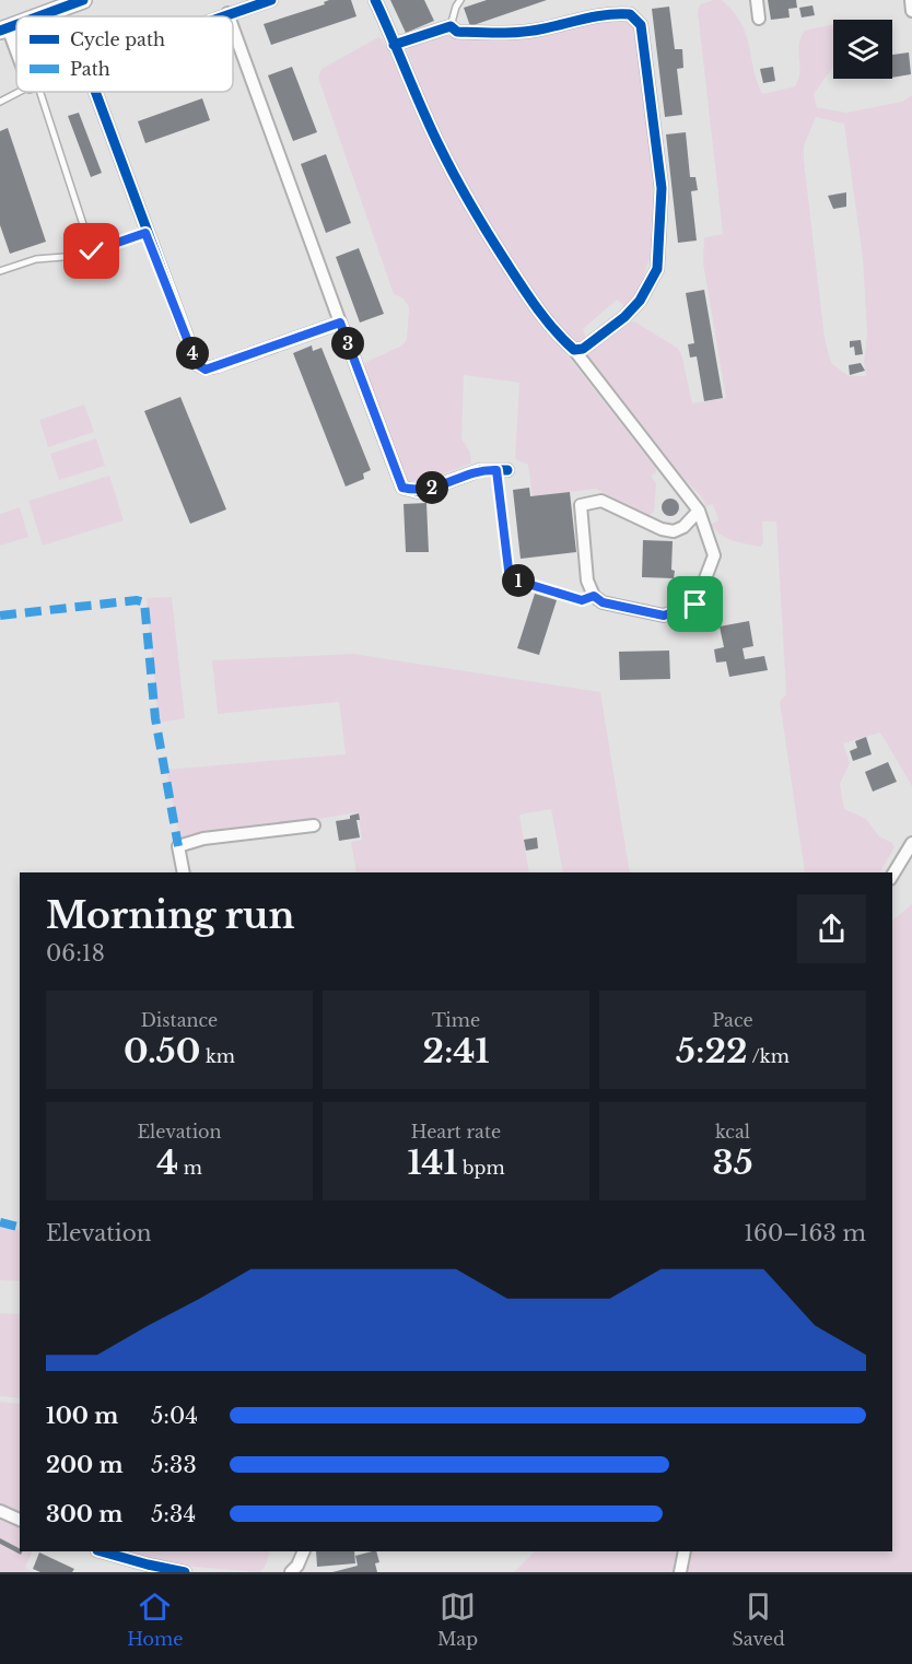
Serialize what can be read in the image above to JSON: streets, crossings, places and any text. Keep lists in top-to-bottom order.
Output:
{
  "legend": ["Cycle path", "Path"],
  "page": {
    "pins": [
      "3",
      "4",
      "2",
      "1"
    ],
    "heading": ["Morning run", "06:18"],
    "stats": [
      ["Distance", "0.50 km"],
      ["Time", "2:41"],
      ["Pace", "5:22 /km"],
      ["Elevation", "4 m"],
      ["Heart rate", "141 bpm"],
      ["kcal", "35"]
    ],
    "chart": ["Elevation", "160–163 m"],
    "list": [
      {
        "name": "100 m",
        "note": "5:04"
      },
      {
        "name": "200 m",
        "note": "5:33"
      },
      {
        "name": "300 m",
        "note": "5:34"
      }
    ],
    "tabs": ["Home", "Map", "Saved"]
  }
}
